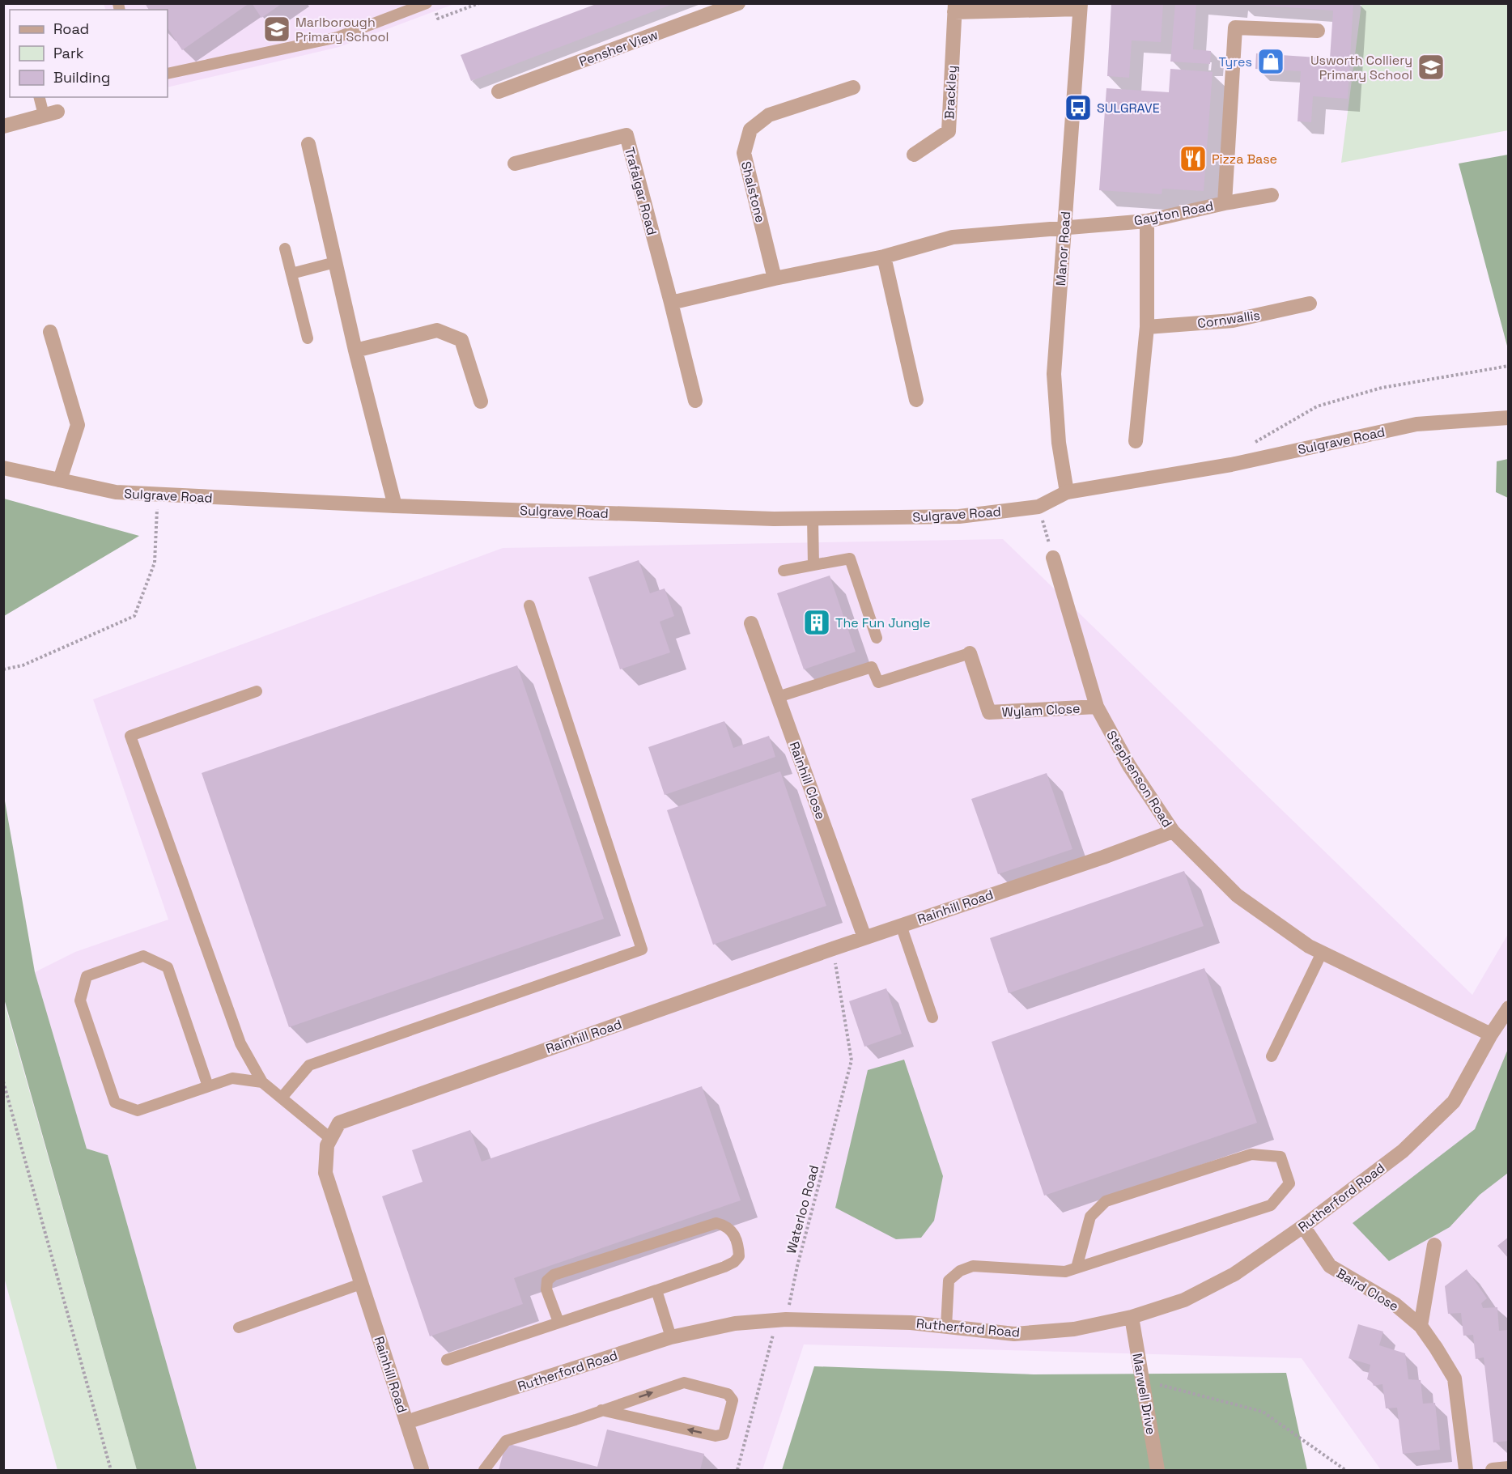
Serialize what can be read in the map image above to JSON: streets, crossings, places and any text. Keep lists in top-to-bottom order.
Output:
{
  "streets": {
    "street": [
      "Pensher View",
      "Brackley",
      "Trafalgar Road",
      "Shalstone",
      "Gayton Road",
      "Manor Road",
      "Cornwallis",
      "Sulgrave Road",
      "Wylam Close",
      "Stephenson Road",
      "Rainhill Close",
      "Rainhill Road",
      "Rutherford Road",
      "Baird Close",
      "Marwell Drive"
    ],
    "path": ["Waterloo Road"]
  },
  "crossings": [
    ["Brackley", "Manor Road"],
    ["Gayton Road", "Manor Road"],
    ["Manor Road", "Sulgrave Road"],
    ["Wylam Close", "Stephenson Road"],
    ["Stephenson Road", "Rainhill Road"],
    ["Stephenson Road", "Rutherford Road"],
    ["Rainhill Close", "Rainhill Road"],
    ["Rainhill Road", "Rutherford Road"],
    ["Rainhill Road", "Waterloo Road"],
    ["Rutherford Road", "Waterloo Road"],
    ["Rutherford Road", "Baird Close"],
    ["Rutherford Road", "Marwell Drive"]
  ],
  "places": {
    "school or university": ["Marlborough Primary School", "Usworth Colliery Primary School"],
    "shop": ["Tyres"],
    "bus stop": ["SULGRAVE"],
    "restaurant": ["Pizza Base"],
    "building": ["The Fun Jungle"]
  },
  "legend": ["Road", "Park", "Building"]
}
